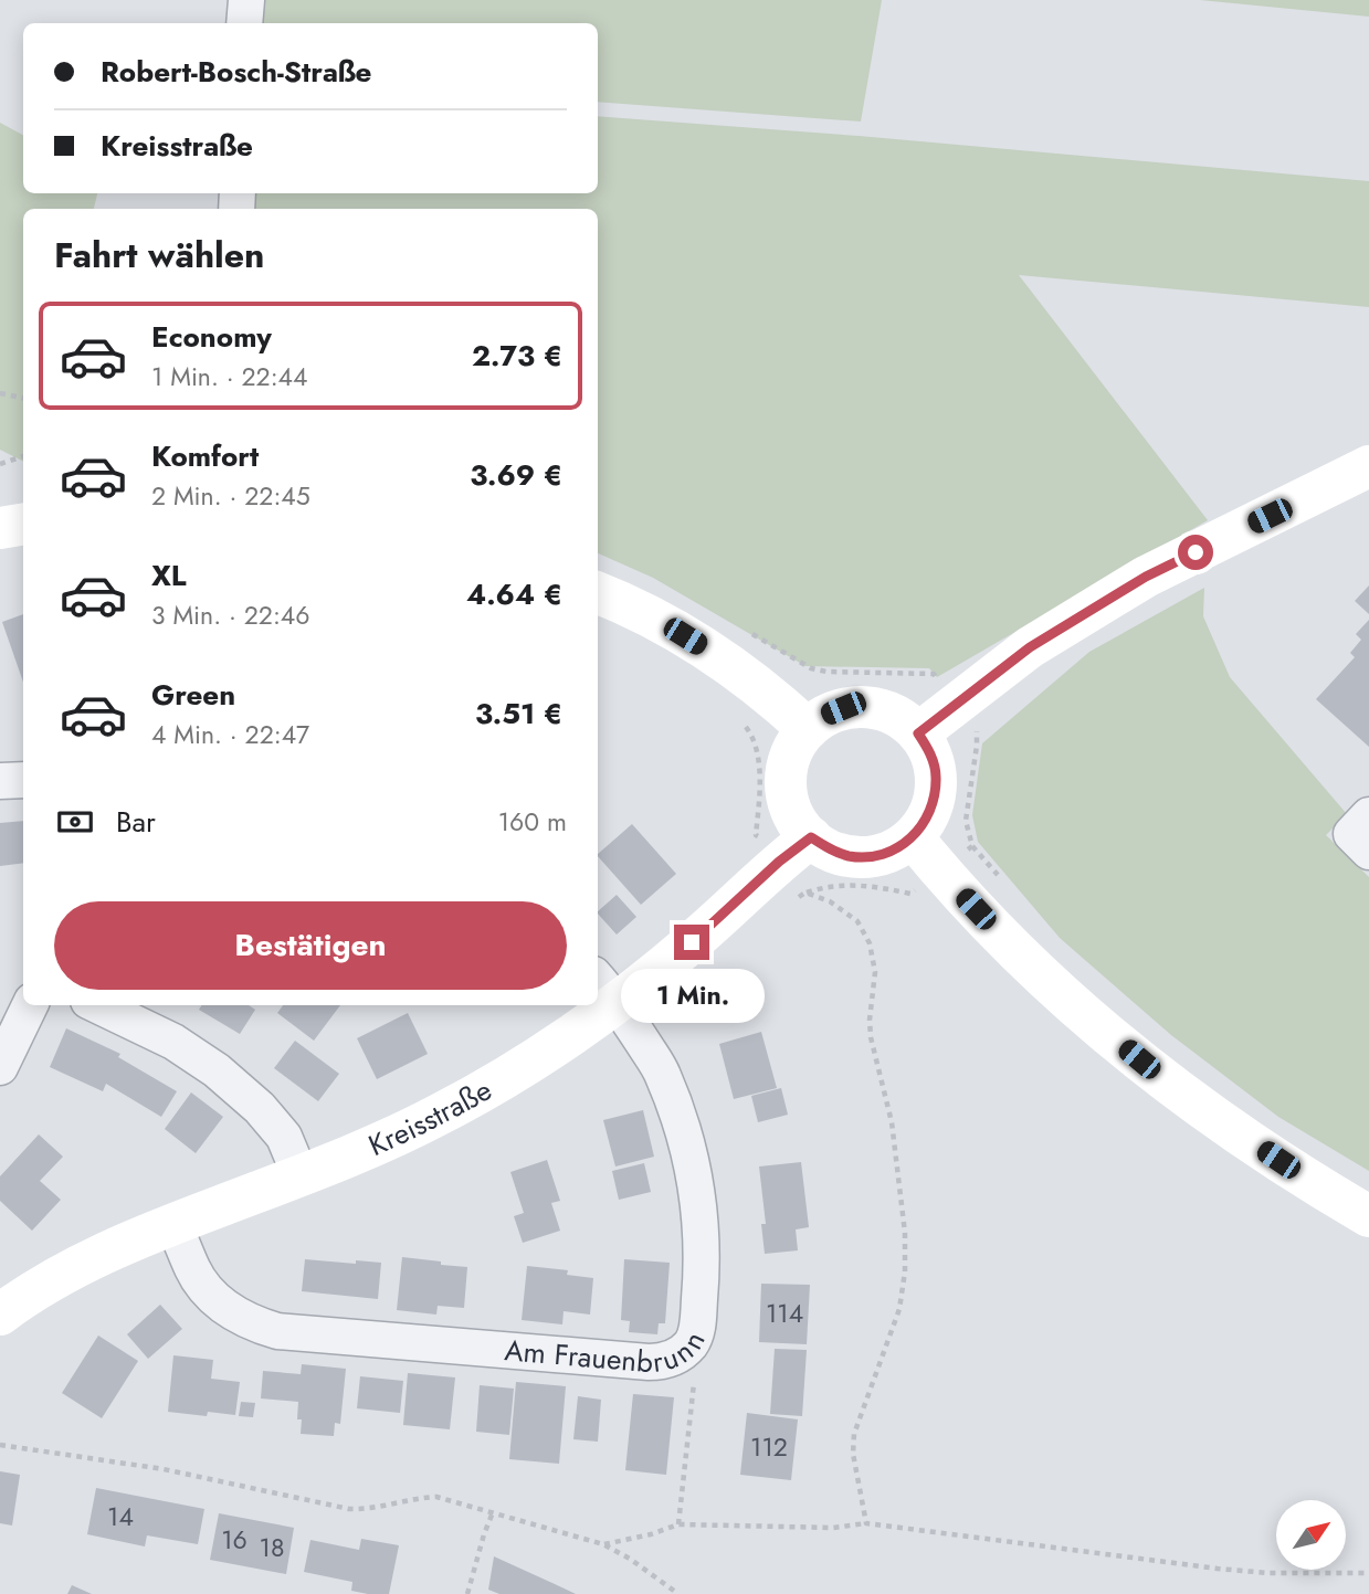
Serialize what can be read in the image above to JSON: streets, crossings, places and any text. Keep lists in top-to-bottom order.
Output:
{
  "streets": {
    "street": ["Kreisstraße", "Am Frauenbrunn"]
  },
  "crossings": [
    ["Kreisstraße", "Am Frauenbrunn"]
  ],
  "house_numbers": [
    "114",
    "112",
    "14",
    "16",
    "18"
  ],
  "north": "top right",
  "page": {
    "banner": ["Robert-Bosch-Straße", "Kreisstraße"],
    "heading": "Fahrt wählen",
    "list": [
      {
        "name": "Economy",
        "note": "1 Min. · 22:44",
        "value": "2.73 €"
      },
      {
        "name": "Komfort",
        "note": "2 Min. · 22:45",
        "value": "3.69 €"
      },
      {
        "name": "XL",
        "note": "3 Min. · 22:46",
        "value": "4.64 €"
      },
      {
        "name": "Green",
        "note": "4 Min. · 22:47",
        "value": "3.51 €"
      }
    ],
    "pay": ["Bar", "160 m"],
    "buttons": "Bestätigen",
    "bubble": "1 Min."
  }
}
